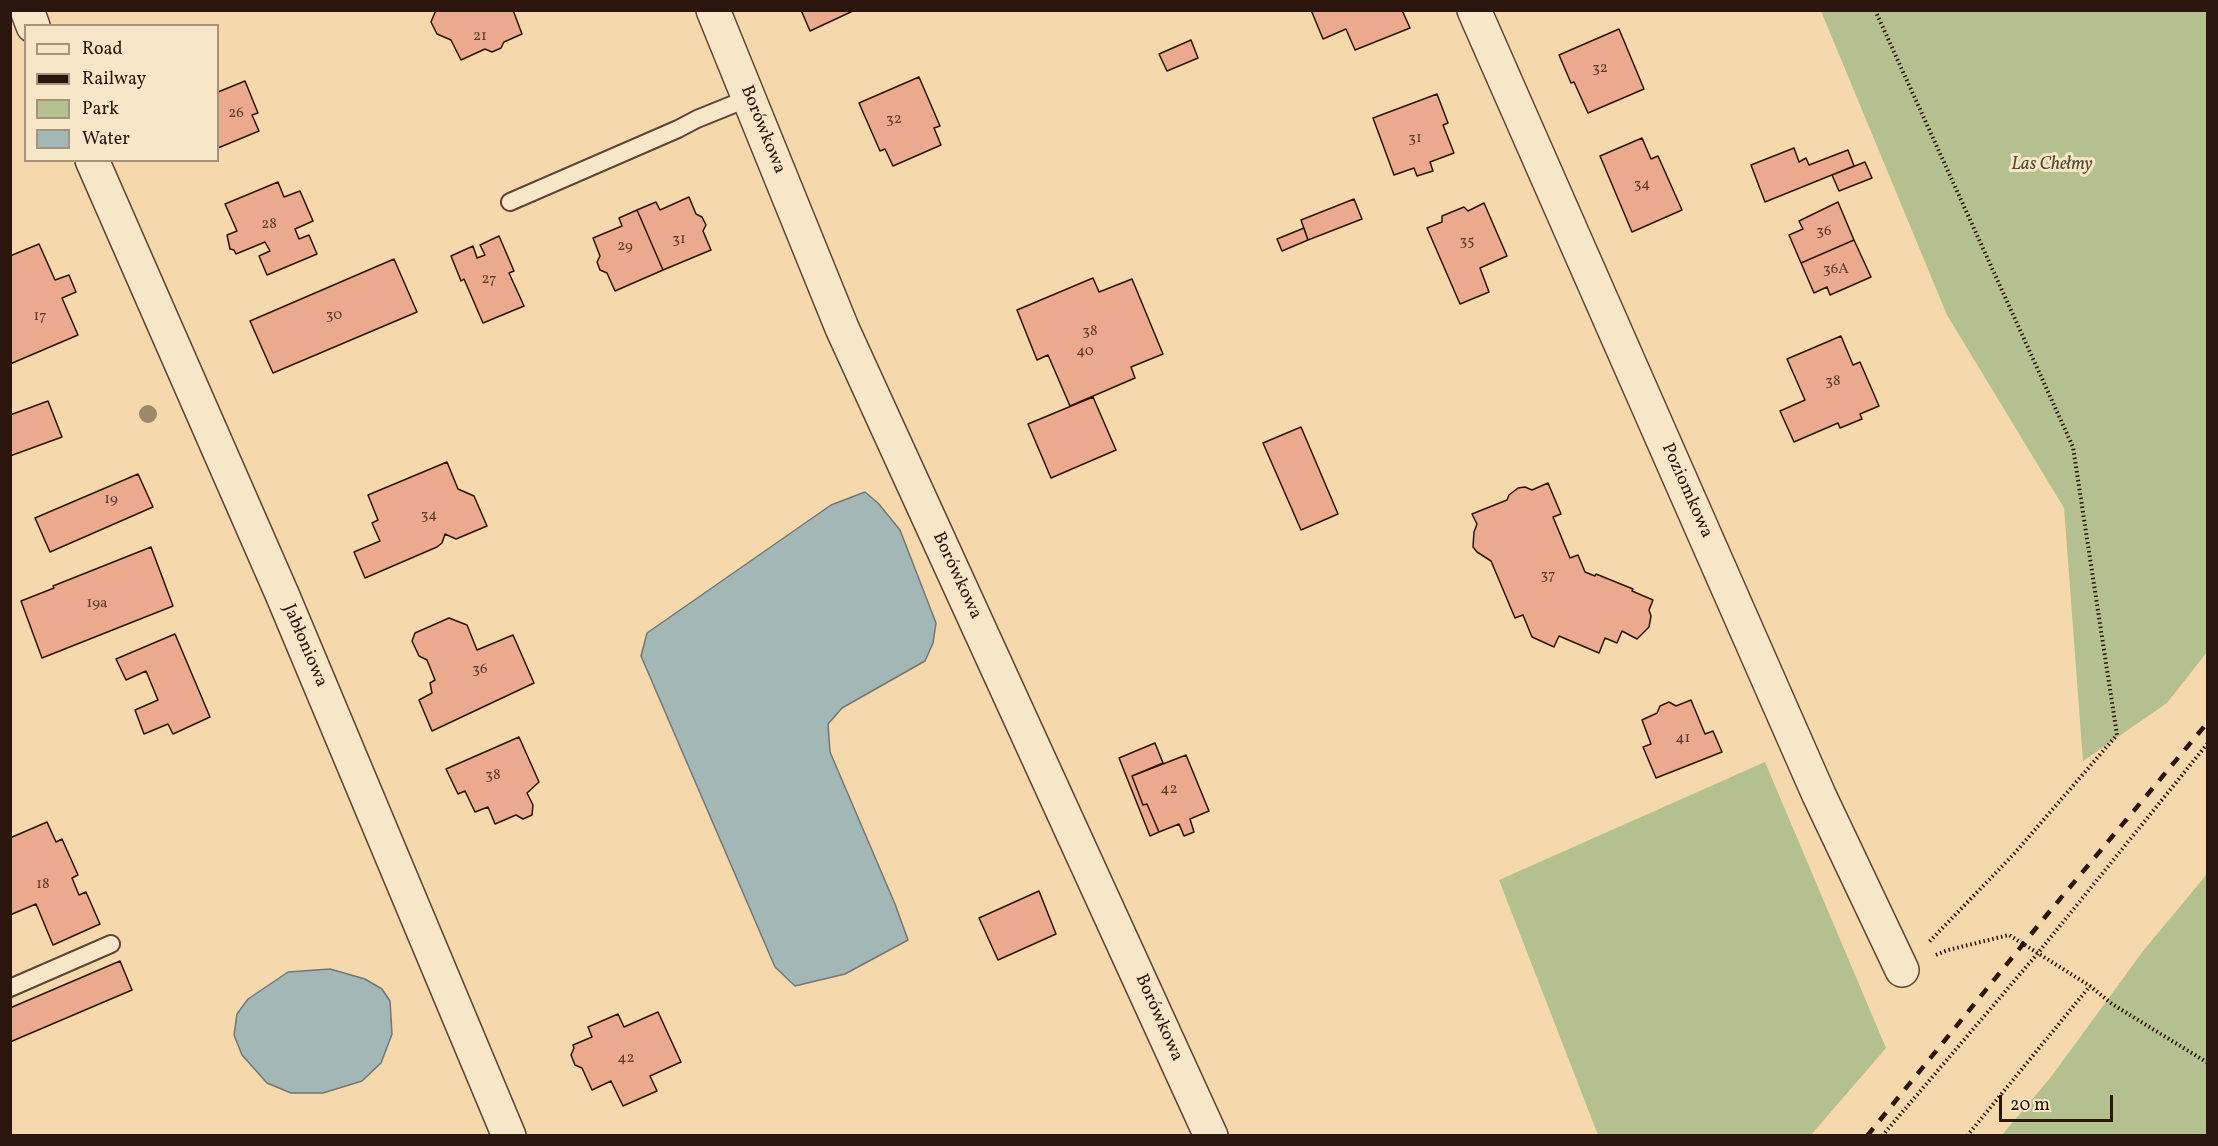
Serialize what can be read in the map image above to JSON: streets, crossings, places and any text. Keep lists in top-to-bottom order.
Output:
{
  "streets": {
    "street": ["Borówkowa", "Poziomkowa", "Jabłoniowa"]
  },
  "parks": ["Las Chełmy"],
  "house_numbers": [
    "21",
    "32",
    "26",
    "32",
    "31",
    "34",
    "28",
    "36",
    "31",
    "35",
    "29",
    "36A",
    "27",
    "30",
    "17",
    "38",
    "40",
    "38",
    "19",
    "34",
    "37",
    "19a",
    "36",
    "41",
    "38",
    "42",
    "18",
    "42"
  ],
  "legend": [
    "Road",
    "Railway",
    "Park",
    "Water"
  ],
  "scale_bar": "20 m"
}
